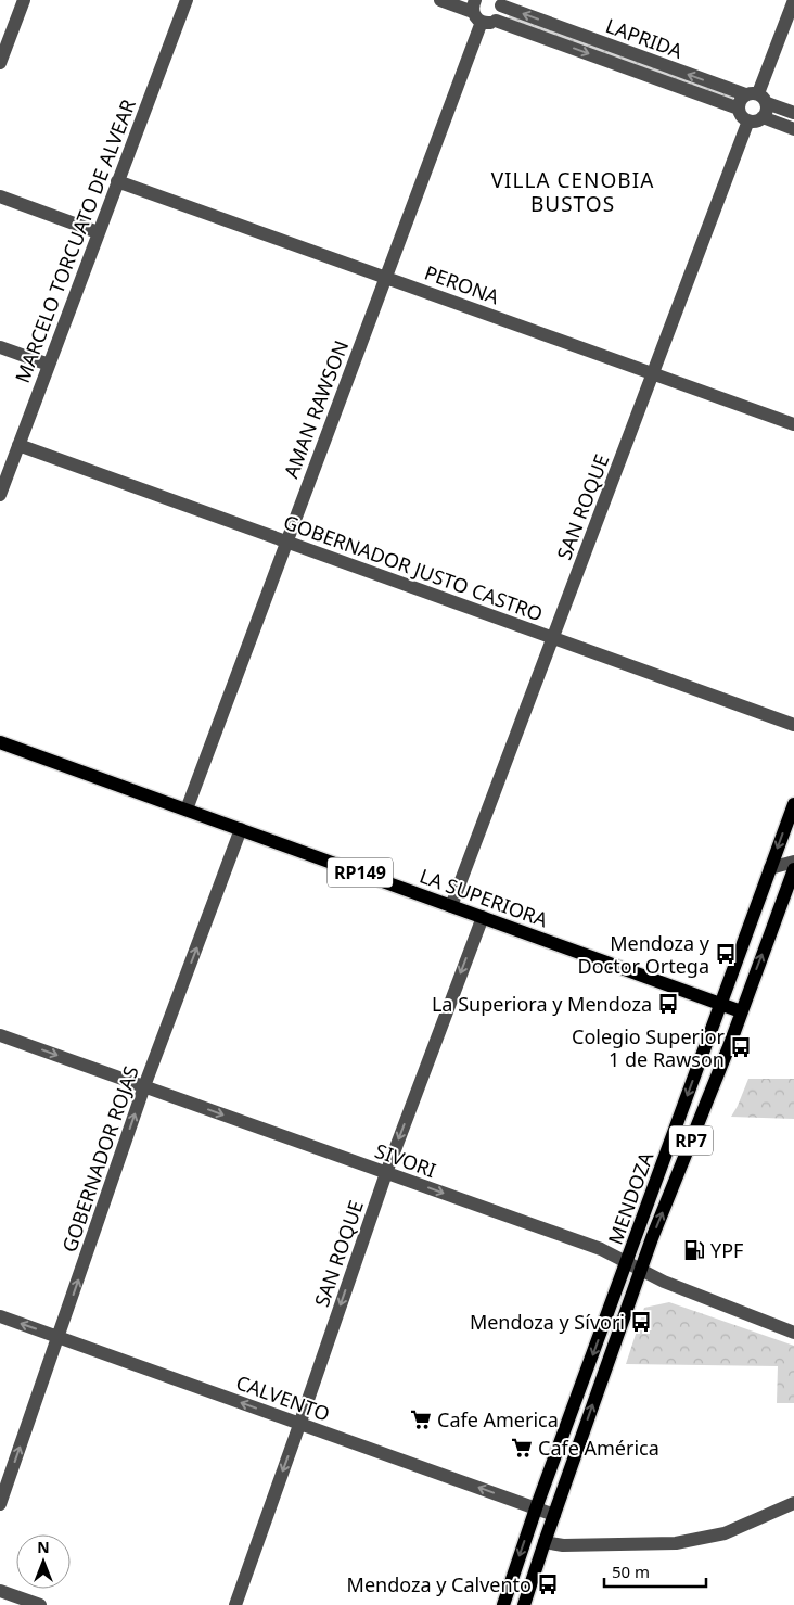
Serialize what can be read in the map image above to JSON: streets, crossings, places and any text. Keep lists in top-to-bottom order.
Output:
{
  "streets": {
    "main road": [
      "RP149",
      "LA SUPERIORA",
      "RP7",
      "MENDOZA"
    ],
    "street": [
      "LAPRIDA",
      "MARCELO TORCUATO DE ALVEAR",
      "PERONA",
      "AMAN RAWSON",
      "SAN ROQUE",
      "GOBERNADOR JUSTO CASTRO",
      "GOBERNADOR ROJAS",
      "SIVORI",
      "CALVENTO"
    ]
  },
  "crossings": [
    ["LAPRIDA", "SAN ROQUE"],
    ["MARCELO TORCUATO DE ALVEAR", "PERONA"],
    ["MARCELO TORCUATO DE ALVEAR", "GOBERNADOR JUSTO CASTRO"],
    ["PERONA", "AMAN RAWSON"],
    ["PERONA", "SAN ROQUE"],
    ["AMAN RAWSON", "GOBERNADOR JUSTO CASTRO"],
    ["AMAN RAWSON", "LA SUPERIORA"],
    ["SAN ROQUE", "GOBERNADOR JUSTO CASTRO"],
    ["SAN ROQUE", "LA SUPERIORA"],
    ["SAN ROQUE", "SIVORI"],
    ["SAN ROQUE", "CALVENTO"],
    ["LA SUPERIORA", "GOBERNADOR ROJAS"],
    ["LA SUPERIORA", "MENDOZA"],
    ["GOBERNADOR ROJAS", "SIVORI"],
    ["GOBERNADOR ROJAS", "CALVENTO"],
    ["SIVORI", "MENDOZA"],
    ["MENDOZA", "CALVENTO"]
  ],
  "one_way": [
    "SAN ROQUE",
    "GOBERNADOR ROJAS",
    "SIVORI",
    "CALVENTO"
  ],
  "districts": ["VILLA CENOBIA BUSTOS"],
  "places": {
    "bus stop": [
      "Mendoza y Doctor Ortega",
      "La Superiora y Mendoza",
      "Colegio Superior 1 de Rawson",
      "Mendoza y Sívori",
      "Mendoza y Calvento"
    ],
    "fuel station": ["YPF"],
    "supermarket": ["Cafe America", "Cafe América"]
  },
  "scale_bar": "50 m",
  "north": "top"
}
